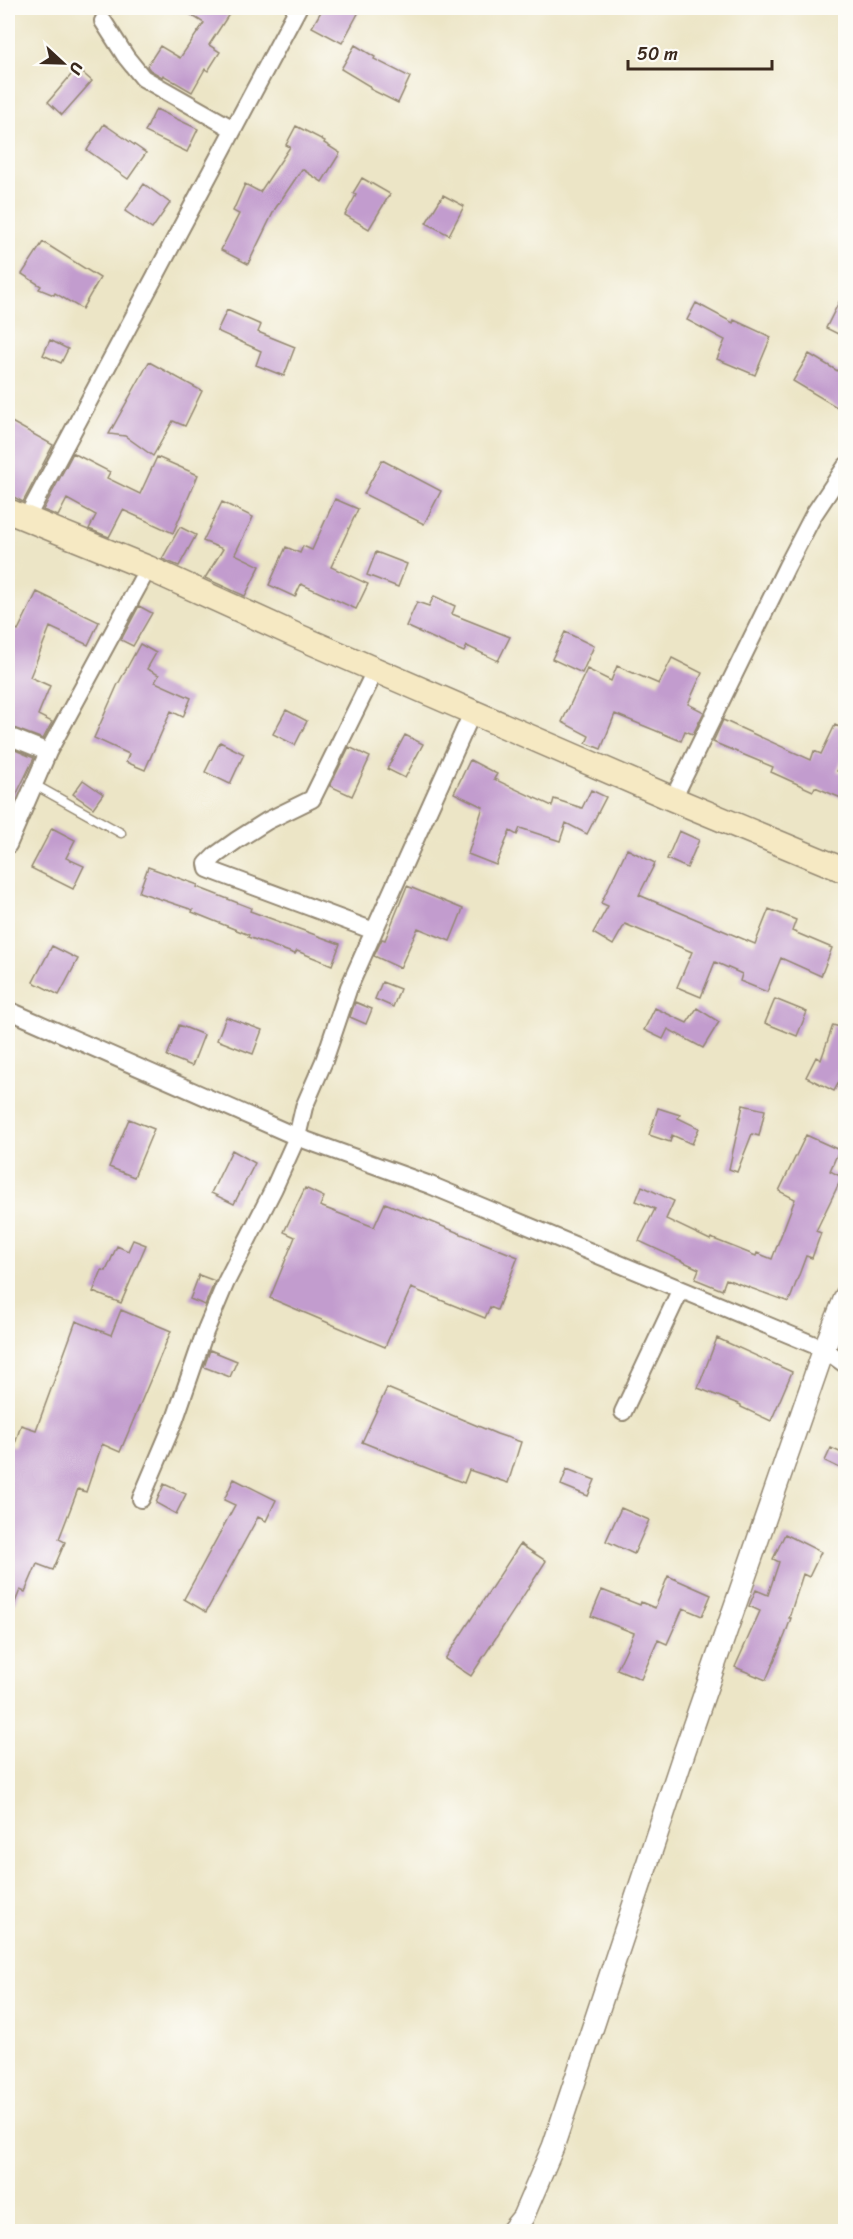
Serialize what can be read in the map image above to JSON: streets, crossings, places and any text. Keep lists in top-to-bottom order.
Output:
{
  "scale_bar": "50 m",
  "north": "right"
}
